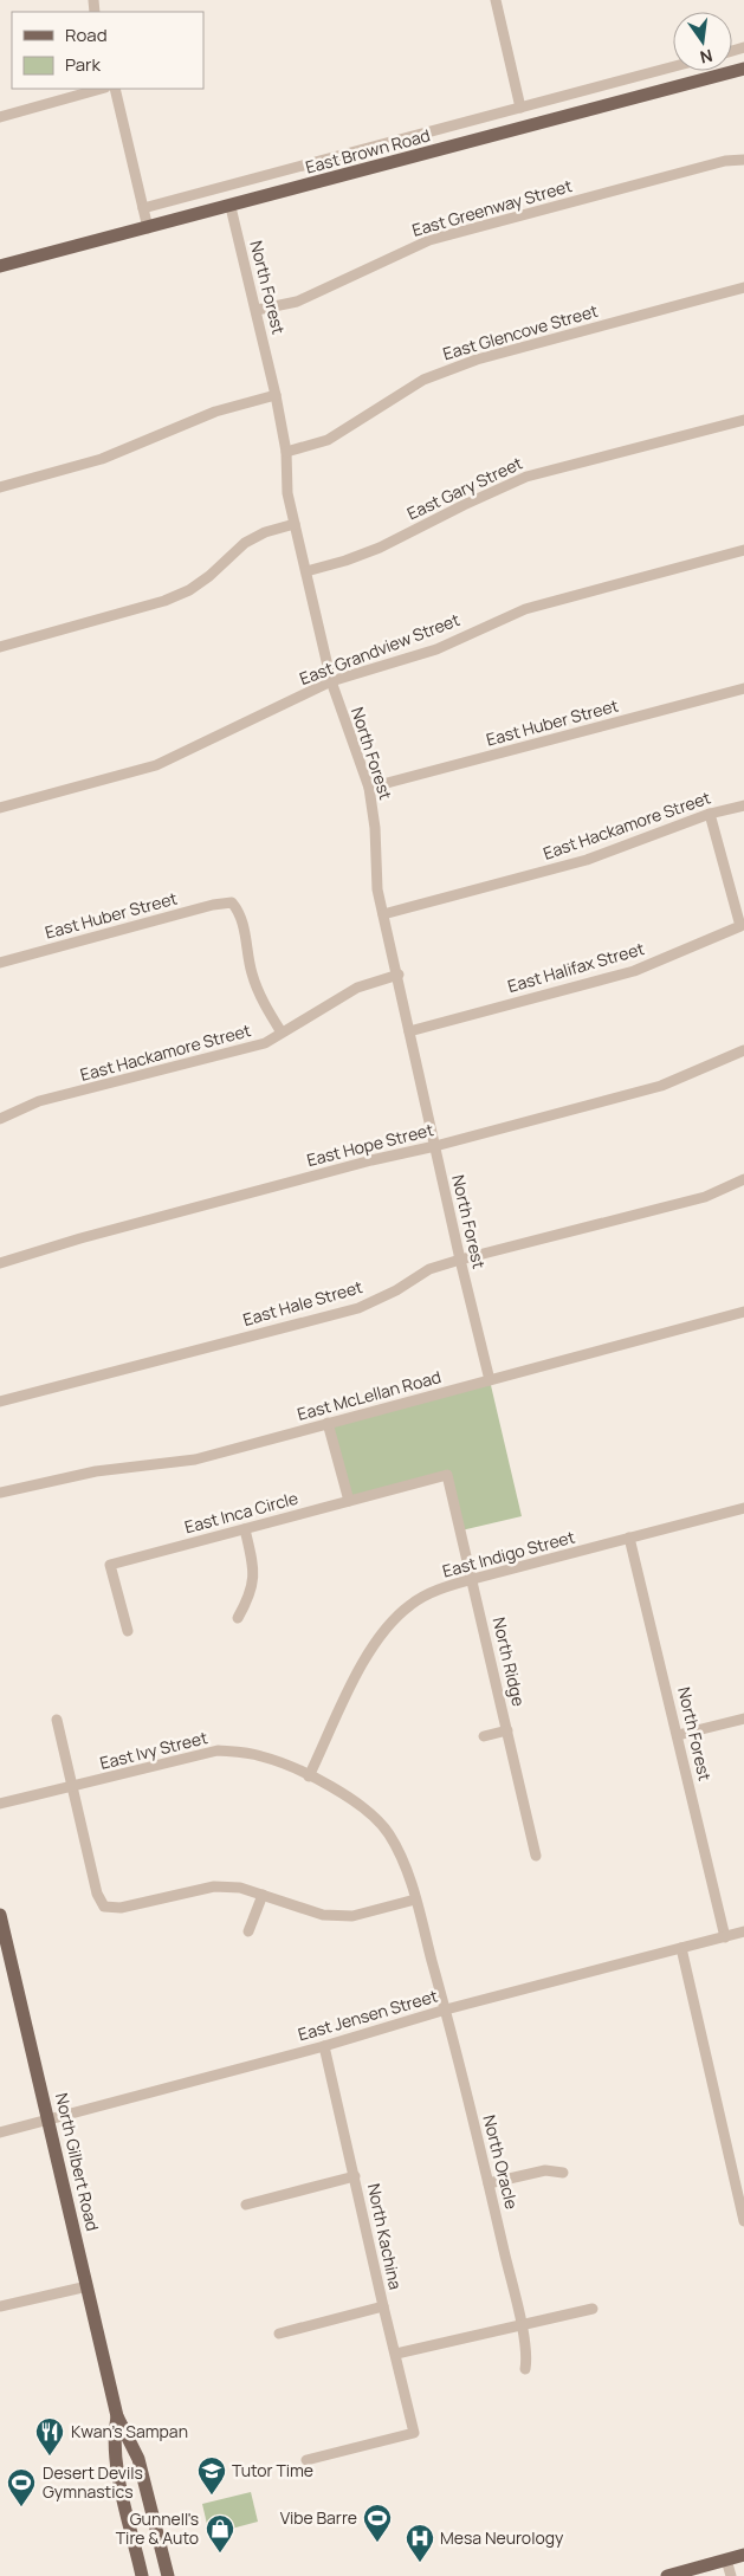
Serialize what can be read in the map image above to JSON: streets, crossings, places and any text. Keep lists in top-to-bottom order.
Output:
{
  "streets": {
    "main road": ["East Brown Road", "North Gilbert Road"],
    "street": [
      "East Greenway Street",
      "North Forest",
      "East Glencove Street",
      "East Gary Street",
      "East Grandview Street",
      "East Huber Street",
      "East Hackamore Street",
      "East Halifax Street",
      "East Hope Street",
      "East Hale Street",
      "East McLellan Road",
      "East Inca Circle",
      "East Indigo Street",
      "North Ridge",
      "East Ivy Street",
      "East Jensen Street",
      "North Oracle",
      "North Kachina"
    ]
  },
  "crossings": [
    ["East Brown Road", "North Forest"],
    ["East Greenway Street", "North Forest"],
    ["North Forest", "East Glencove Street"],
    ["North Forest", "East Gary Street"],
    ["North Forest", "East Grandview Street"],
    ["North Forest", "East Huber Street"],
    ["North Forest", "East Hackamore Street"],
    ["North Forest", "East Halifax Street"],
    ["North Forest", "East Hope Street"],
    ["North Forest", "East Hale Street"],
    ["North Forest", "East McLellan Road"],
    ["North Forest", "East Indigo Street"],
    ["North Forest", "East Jensen Street"],
    ["East Huber Street", "East Hackamore Street"],
    ["East Hackamore Street", "East Halifax Street"],
    ["East Inca Circle", "North Ridge"],
    ["East Indigo Street", "North Ridge"],
    ["East Indigo Street", "East Ivy Street"],
    ["East Jensen Street", "North Gilbert Road"],
    ["East Jensen Street", "North Oracle"],
    ["East Jensen Street", "North Kachina"]
  ],
  "places": {
    "restaurant": ["Kwan's Sampan"],
    "school or university": ["Tutor Time"],
    "sports": ["Desert Devils Gymnastics", "Vibe Barre"],
    "shop": ["Gunnell's Tire & Auto"],
    "hospital": ["Mesa Neurology"]
  },
  "legend": ["Road", "Park"],
  "north": "bottom"
}
